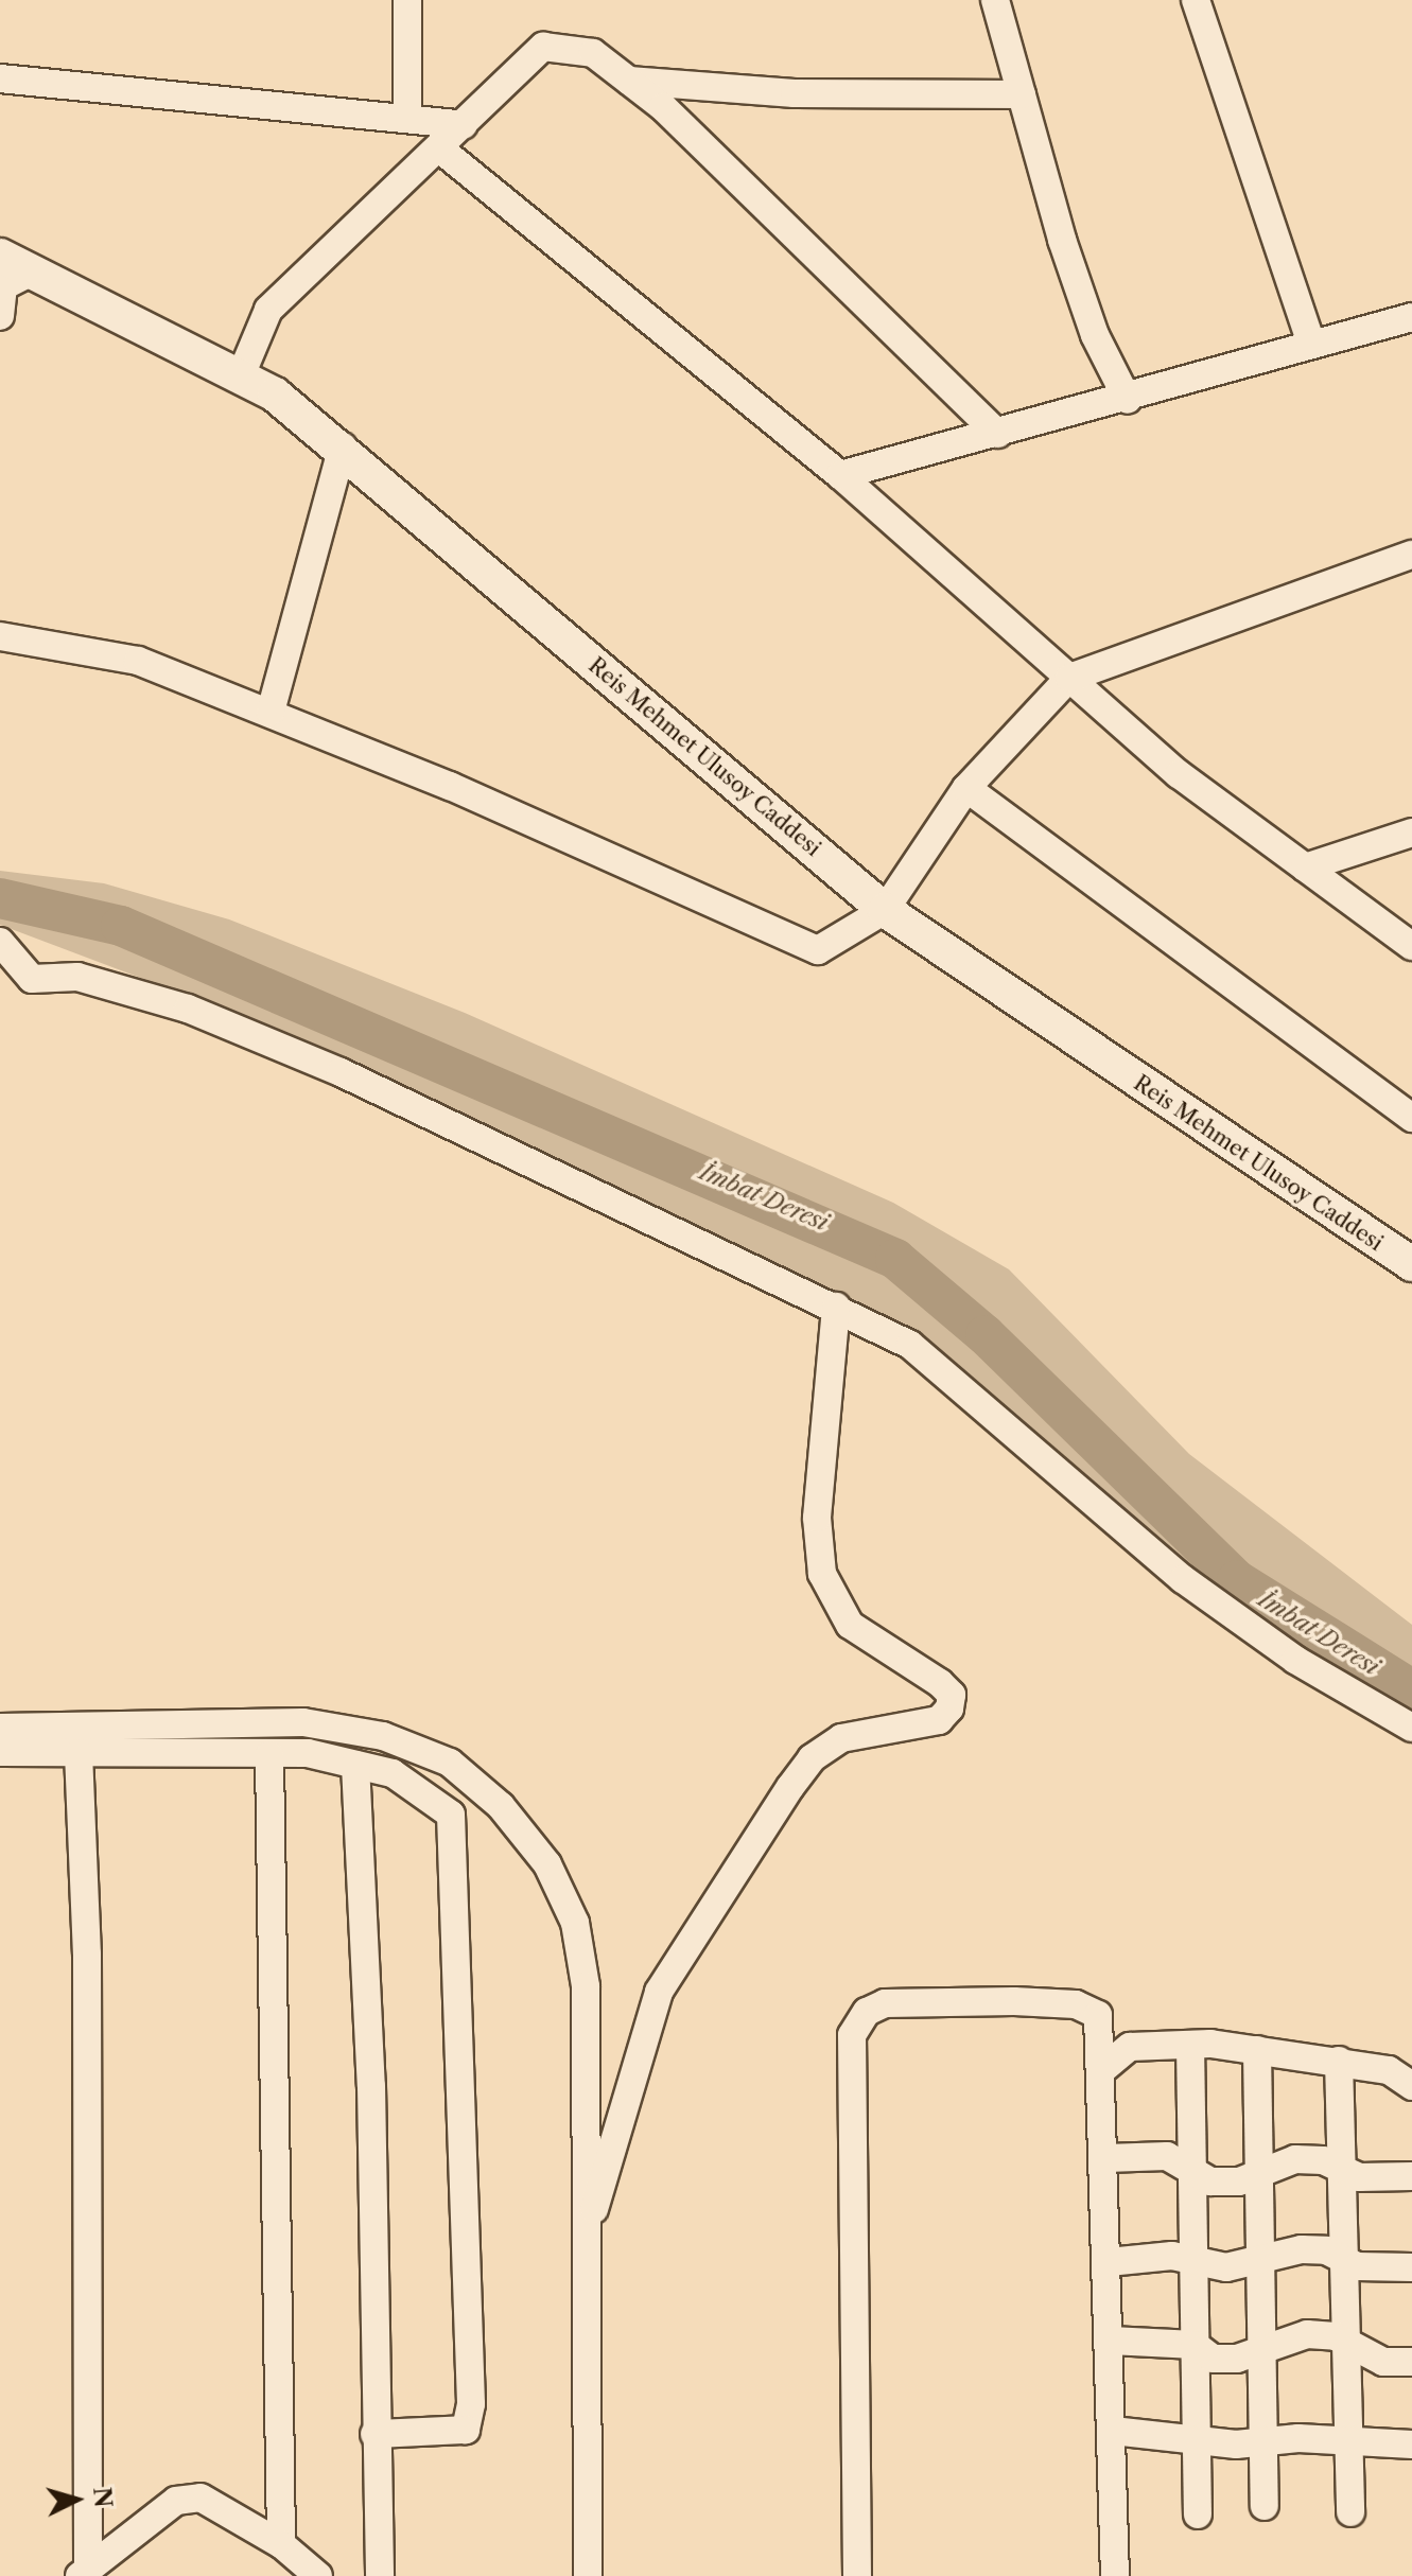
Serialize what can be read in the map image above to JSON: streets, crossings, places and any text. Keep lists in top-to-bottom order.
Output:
{
  "streets": {
    "street": ["Reis Mehmet Ulusoy Caddesi"]
  },
  "water": ["İmbat Deresi"],
  "north": "right"
}
